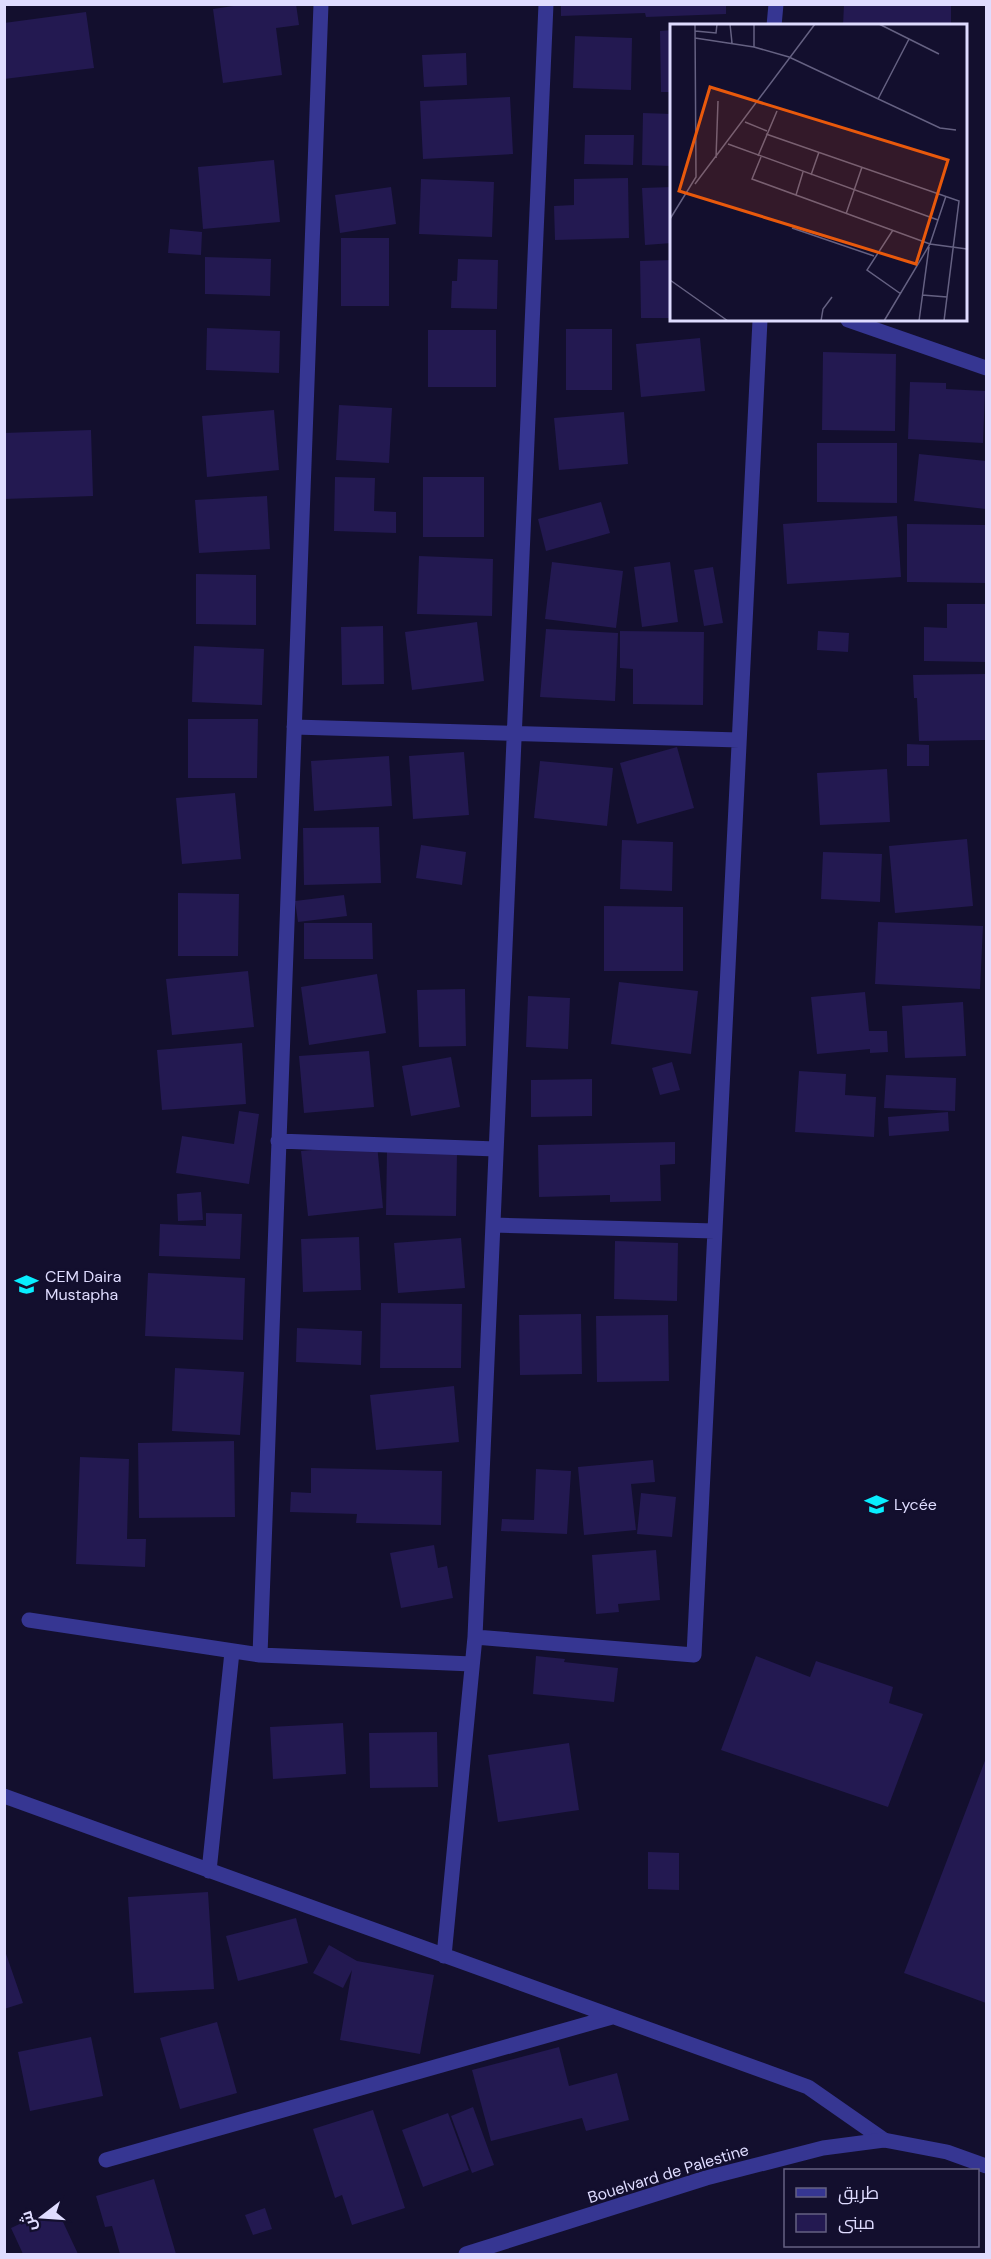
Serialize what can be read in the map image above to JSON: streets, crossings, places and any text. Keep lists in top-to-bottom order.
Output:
{
  "streets": {
    "street": ["Bouelvard de Palestine"]
  },
  "places": {
    "school or university": ["CEM Daira Mustapha", "Lycée"]
  },
  "legend": ["طريق", "مبنى"],
  "north": "left"
}
